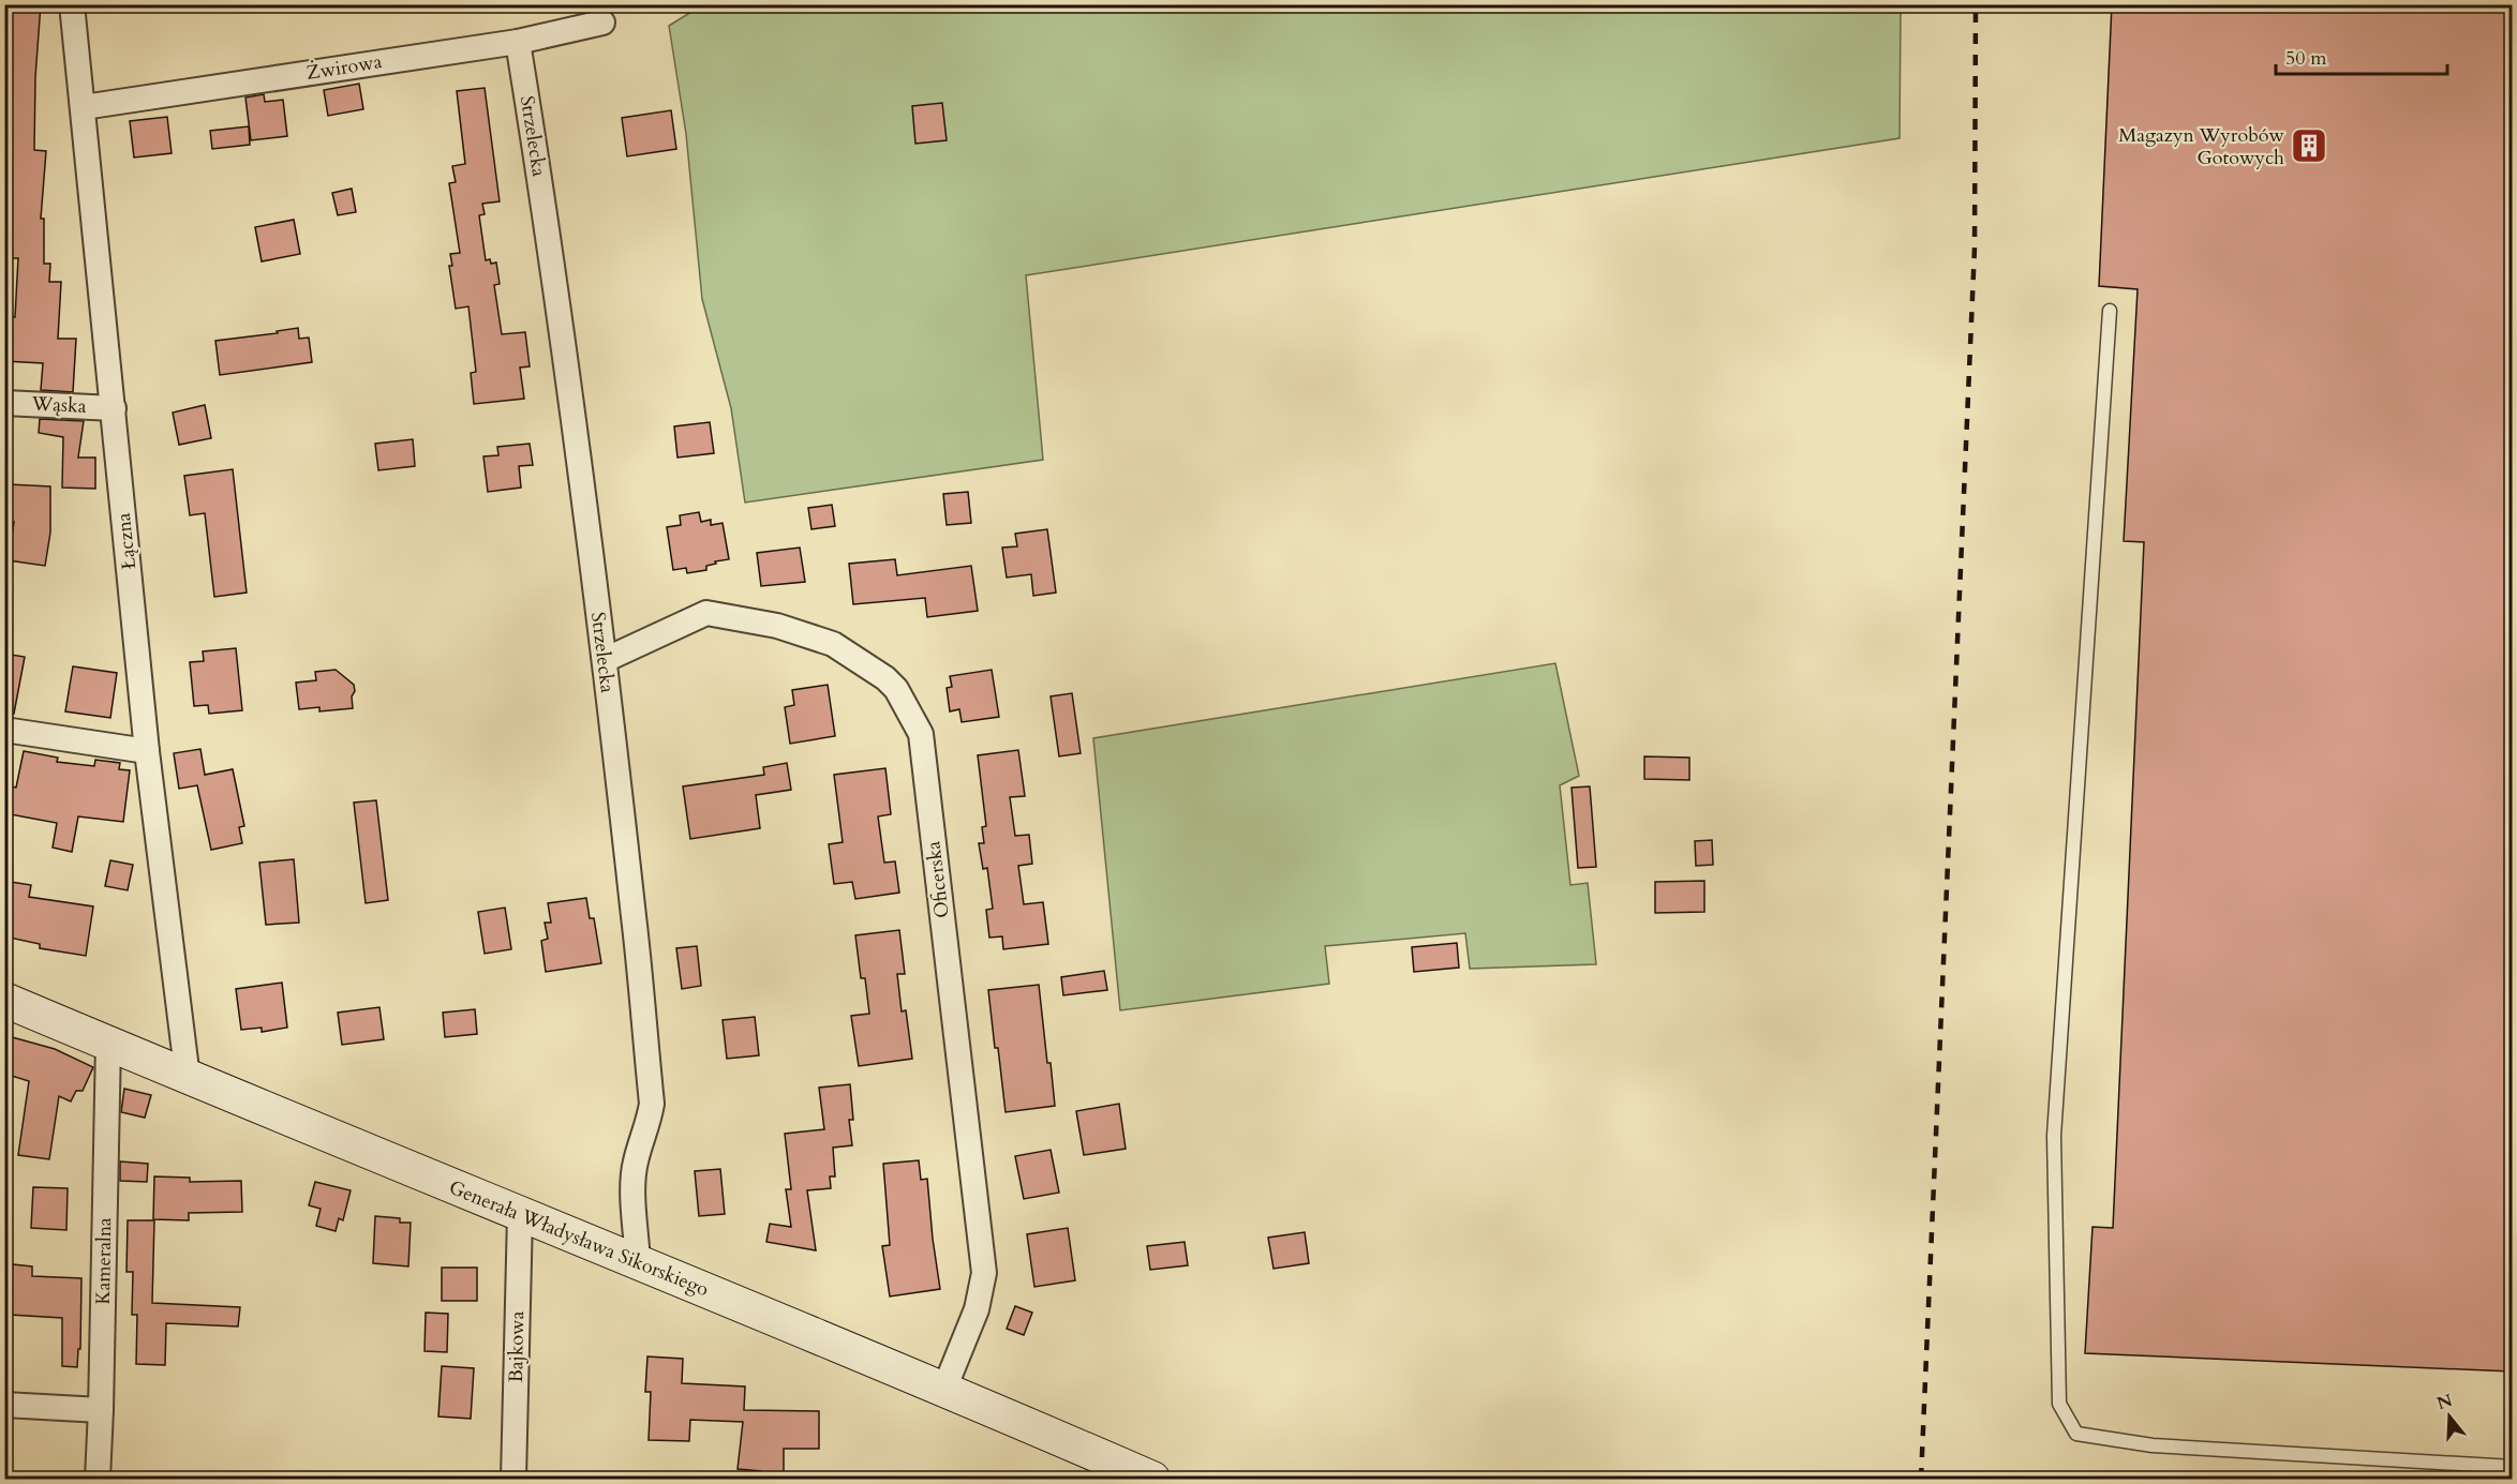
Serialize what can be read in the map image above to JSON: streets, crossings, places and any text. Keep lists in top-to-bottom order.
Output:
{
  "streets": {
    "street": [
      "Żwirowa",
      "Strzelecka",
      "Wąska",
      "Łączna",
      "Oficerska",
      "Generała Władysława Sikorskiego",
      "Kameralna",
      "Bajkowa"
    ]
  },
  "crossings": [
    ["Żwirowa", "Strzelecka"],
    ["Żwirowa", "Łączna"],
    ["Strzelecka", "Oficerska"],
    ["Strzelecka", "Generała Władysława Sikorskiego"],
    ["Wąska", "Łączna"],
    ["Łączna", "Generała Władysława Sikorskiego"],
    ["Oficerska", "Generała Władysława Sikorskiego"],
    ["Generała Władysława Sikorskiego", "Kameralna"],
    ["Generała Władysława Sikorskiego", "Bajkowa"]
  ],
  "places": {
    "building": ["Magazyn Wyrobów Gotowych"]
  },
  "scale_bar": "50 m",
  "north": "top"
}
